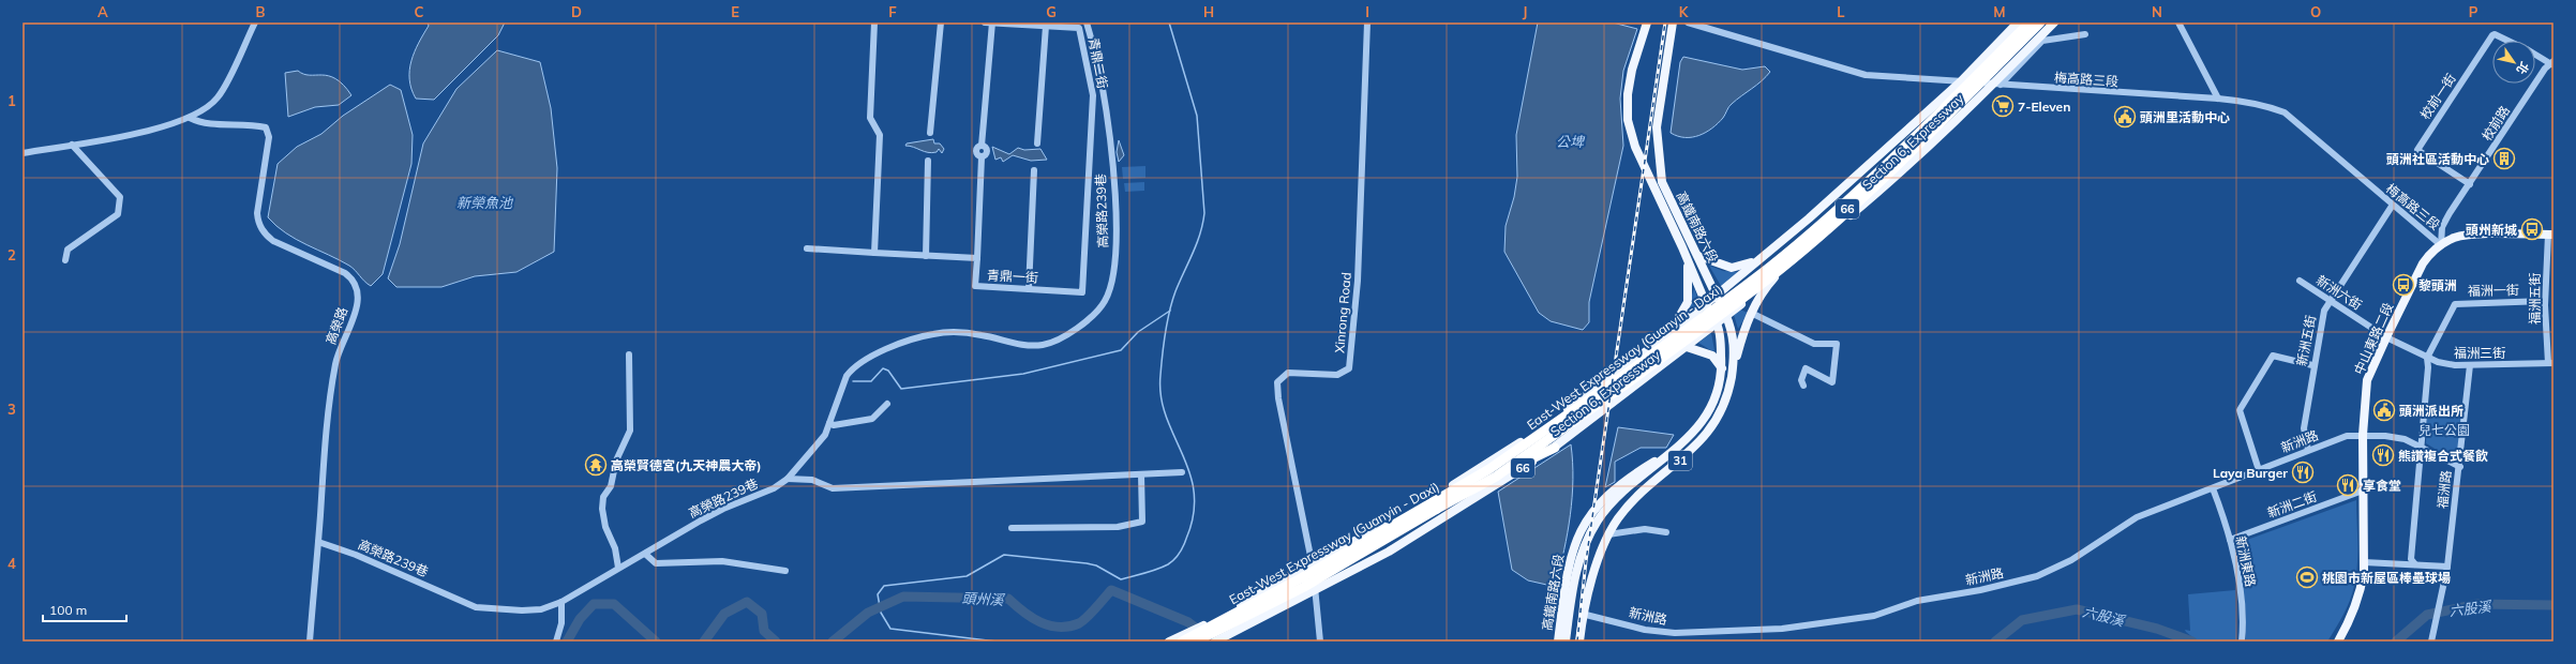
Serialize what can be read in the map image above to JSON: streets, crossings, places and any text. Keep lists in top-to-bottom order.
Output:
{
  "streets": {
    "highway": ["66", "East-West Expressway (Guanyin - Daxi)"],
    "main road": [
      "Section 6, Expressway",
      "高鐵南路六段",
      "中山東路二段",
      "31"
    ],
    "street": [
      "青鼎二街",
      "梅高路三段",
      "校前一街",
      "校前路",
      "高榮路239巷",
      "青鼎一街",
      "福洲一街",
      "新洲六街",
      "福洲五街",
      "Xinrong Road",
      "高榮路",
      "新洲五街",
      "福洲三街",
      "新洲路",
      "福洲路",
      "新洲二街",
      "新洲東路"
    ]
  },
  "crossings": [
    ["青鼎二街", "青鼎一街"],
    ["梅高路三段", "校前路"],
    ["梅高路三段", "Section 6, Expressway"],
    ["梅高路三段", "中山東路二段"],
    ["梅高路三段", "新洲五街"],
    ["校前一街", "校前路"],
    ["校前路", "中山東路二段"],
    ["Section 6, Expressway", "66"],
    ["Section 6, Expressway", "高鐵南路六段"],
    ["Section 6, Expressway", "Xinrong Road"],
    ["Section 6, Expressway", "31"],
    ["66", "Xinrong Road"],
    ["高榮路239巷", "高榮路"],
    ["高鐵南路六段", "新洲路"],
    ["高鐵南路六段", "31"],
    ["福洲一街", "福洲五街"],
    ["福洲一街", "福洲三街"],
    ["福洲一街", "福洲路"],
    ["新洲六街", "中山東路二段"],
    ["新洲六街", "新洲五街"],
    ["新洲六街", "福洲三街"],
    ["福洲五街", "中山東路二段"],
    ["福洲五街", "福洲三街"],
    ["中山東路二段", "福洲三街"],
    ["中山東路二段", "新洲路"],
    ["中山東路二段", "福洲路"],
    ["中山東路二段", "新洲二街"],
    ["新洲五街", "新洲路"],
    ["新洲路", "福洲路"],
    ["新洲路", "新洲東路"],
    ["新洲二街", "新洲東路"]
  ],
  "water": [
    "公埤",
    "新榮魚池",
    "頭州溪",
    "六股溪"
  ],
  "parks": ["兒七公園"],
  "places": {
    "supermarket": ["7-Eleven"],
    "public building": ["頭洲里活動中心", "頭洲派出所"],
    "building": ["頭洲社區活動中心"],
    "bus stop": ["頭州新城", "黎頭洲"],
    "restaurant": ["熊讚複合式餐飲", "Laya Burger", "享食堂"],
    "temple": ["高榮賢德宮(九天神農大帝)"],
    "sports": ["桃園市新屋區棒壘球場"]
  },
  "scale_bar": "100 m",
  "north": "bottom right",
  "grid": {
    "columns": [
      "A",
      "B",
      "C",
      "D",
      "E",
      "F",
      "G",
      "H",
      "I",
      "J",
      "K",
      "L",
      "M",
      "N",
      "O",
      "P"
    ],
    "rows": [
      "1",
      "2",
      "3",
      "4"
    ]
  }
}
